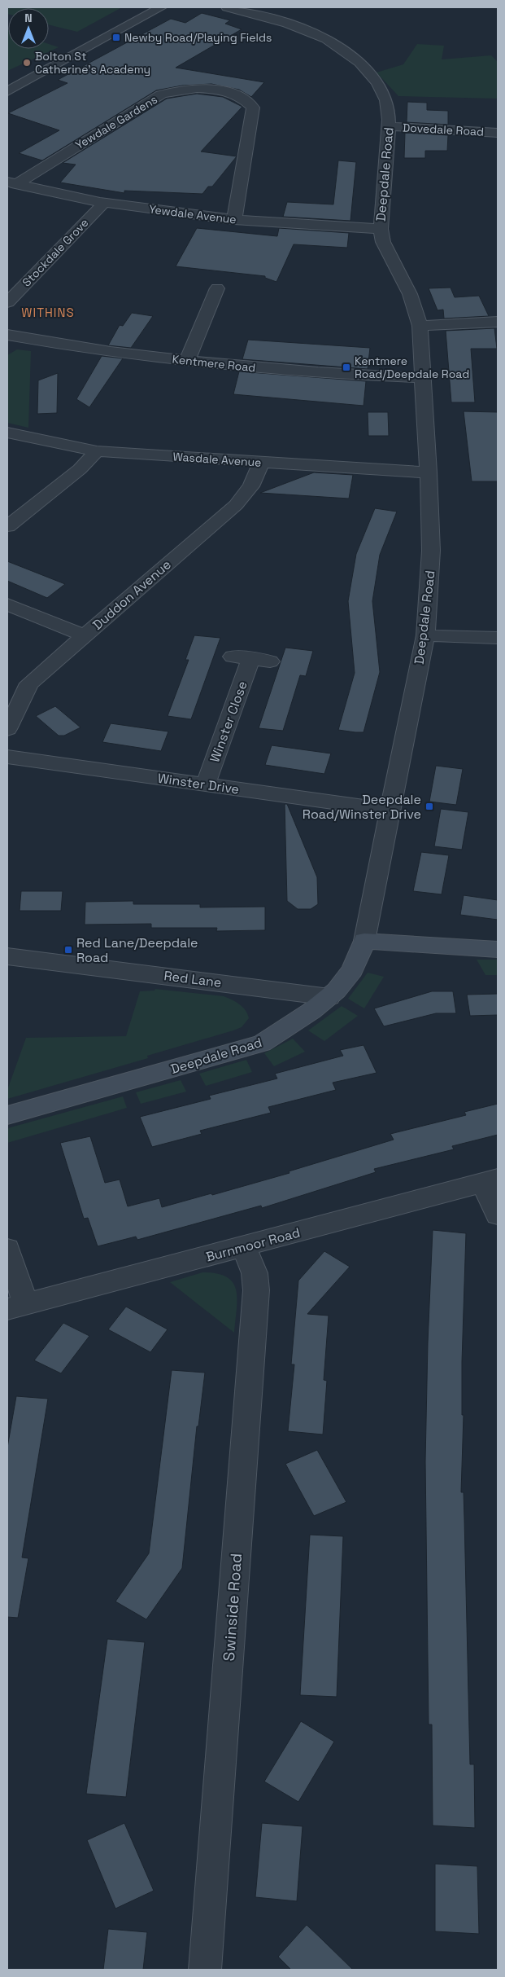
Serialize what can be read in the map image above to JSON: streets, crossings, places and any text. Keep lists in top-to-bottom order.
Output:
{
  "streets": {
    "street": [
      "Yewdale Gardens",
      "Dovedale Road",
      "Deepdale Road",
      "Yewdale Avenue",
      "Stockdale Grove",
      "Kentmere Road",
      "Wasdale Avenue",
      "Duddon Avenue",
      "Winster Close",
      "Winster Drive",
      "Red Lane",
      "Burnmoor Road",
      "Swinside Road"
    ]
  },
  "crossings": [
    ["Yewdale Gardens", "Yewdale Avenue"],
    ["Dovedale Road", "Deepdale Road"],
    ["Deepdale Road", "Yewdale Avenue"],
    ["Deepdale Road", "Kentmere Road"],
    ["Deepdale Road", "Wasdale Avenue"],
    ["Deepdale Road", "Winster Drive"],
    ["Deepdale Road", "Red Lane"],
    ["Yewdale Avenue", "Stockdale Grove"],
    ["Wasdale Avenue", "Duddon Avenue"],
    ["Winster Close", "Winster Drive"],
    ["Burnmoor Road", "Swinside Road"]
  ],
  "districts": ["WITHINS"],
  "places": {
    "transit": [
      "Newby Road/Playing Fields",
      "Kentmere Road/Deepdale Road",
      "Deepdale Road/Winster Drive",
      "Red Lane/Deepdale Road"
    ],
    "other": ["Bolton St Catherine's Academy"]
  },
  "north": "top"
}
